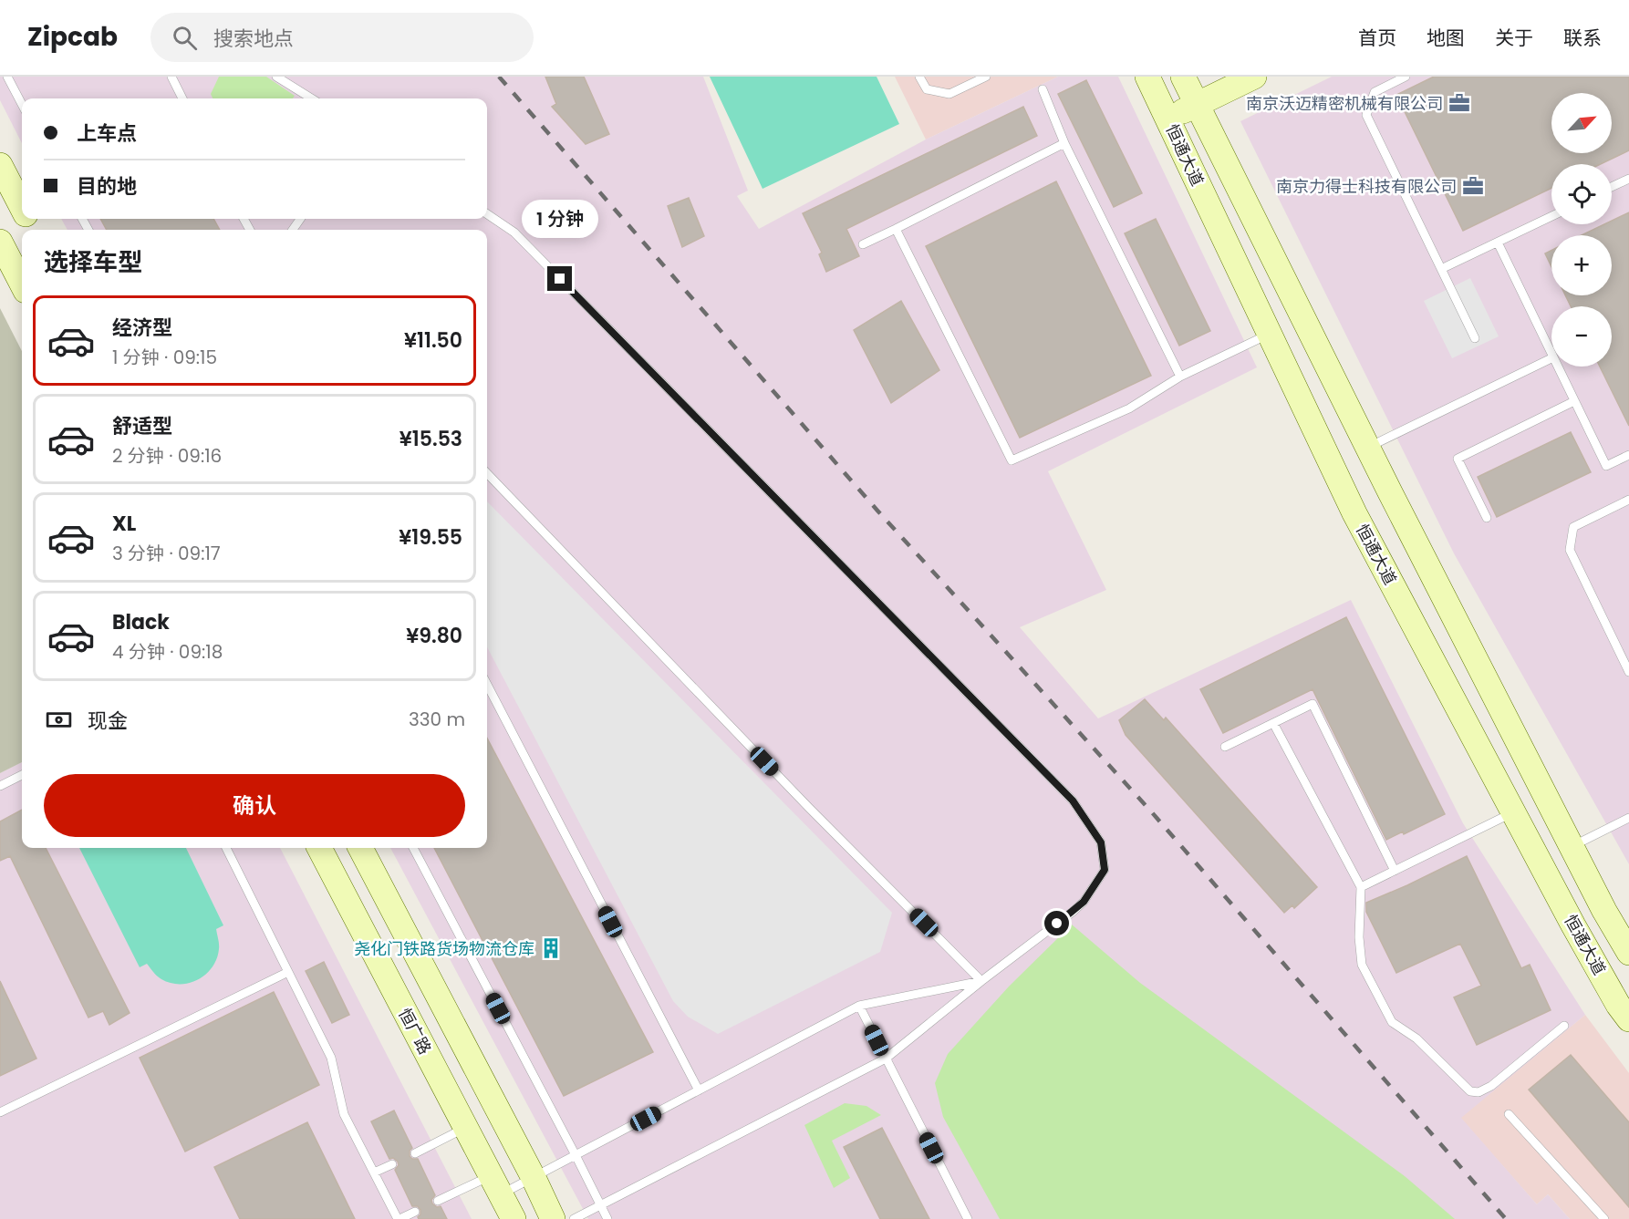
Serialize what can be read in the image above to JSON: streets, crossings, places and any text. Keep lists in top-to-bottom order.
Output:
{
  "streets": {
    "main road": ["恒通大道", "恒广路"]
  },
  "places": {
    "office": ["南京沃迈精密机械有限公司", "南京力得士科技有限公司"],
    "building": ["尧化门铁路货场物流仓库"]
  },
  "north": "top right",
  "page": {
    "header": "Zipcab",
    "search": "搜索地点",
    "nav": [
      "首页",
      "地图",
      "关于",
      "联系"
    ],
    "map_buttons": ["+", "−"],
    "banner": ["上车点", "目的地"],
    "bubble": "1 分钟",
    "heading": "选择车型",
    "list": [
      {
        "name": "经济型",
        "note": "1 分钟 · 09:15",
        "value": "¥11.50"
      },
      {
        "name": "舒适型",
        "note": "2 分钟 · 09:16",
        "value": "¥15.53"
      },
      {
        "name": "XL",
        "note": "3 分钟 · 09:17",
        "value": "¥19.55"
      },
      {
        "name": "Black",
        "note": "4 分钟 · 09:18",
        "value": "¥9.80"
      }
    ],
    "pay": ["现金", "330 m"],
    "buttons": "确认"
  }
}
